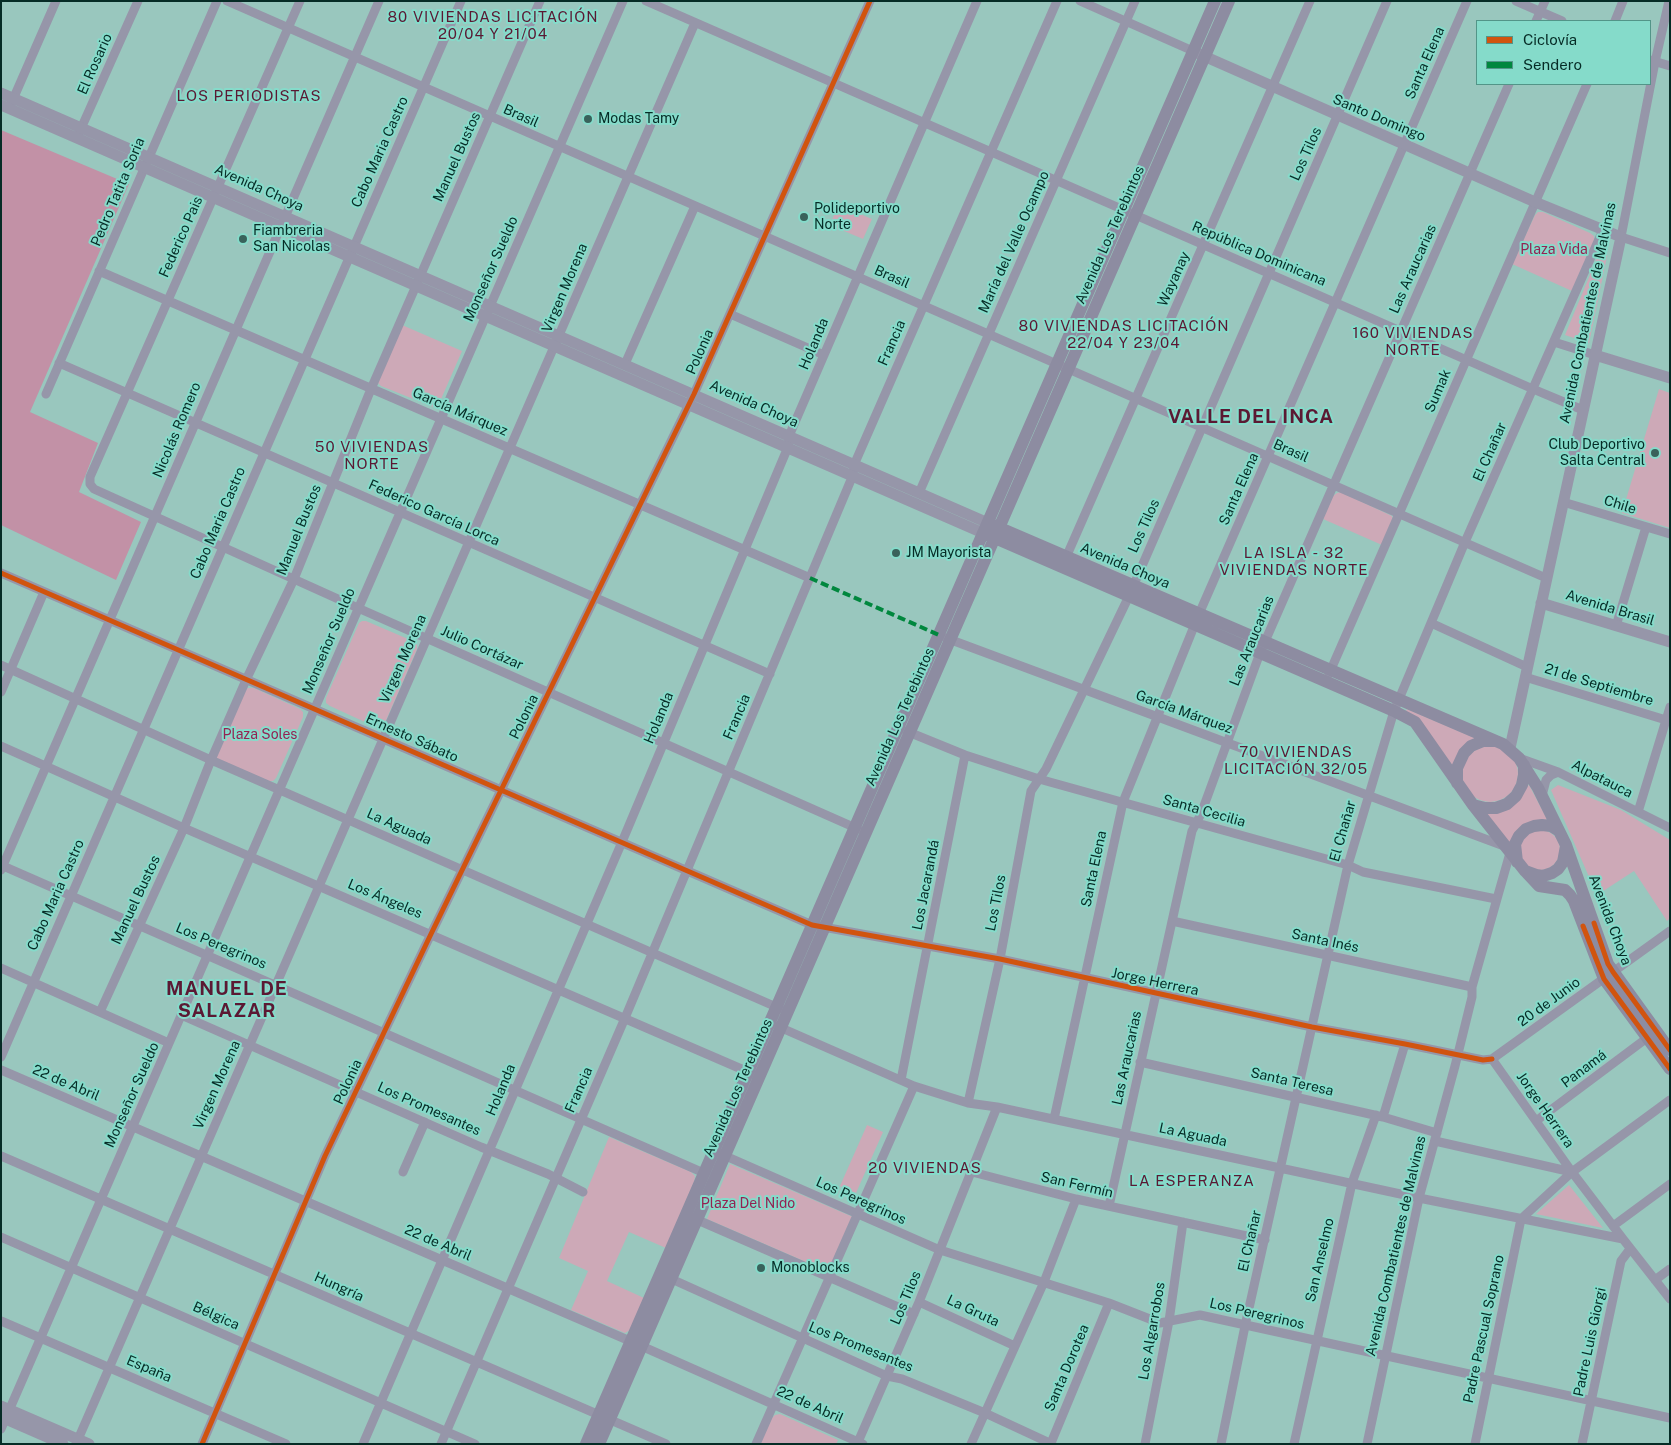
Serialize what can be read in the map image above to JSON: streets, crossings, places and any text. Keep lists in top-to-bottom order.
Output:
{
  "streets": {
    "main road": ["Avenida Choya", "Avenida Los Terebintos"],
    "street": [
      "Santa Elena",
      "El Rosario",
      "Brasil",
      "Santo Domingo",
      "Cabo Maria Castro",
      "Los Tilos",
      "Manuel Bustos",
      "Pedro Tatita Soria",
      "Federico Pais",
      "María del Valle Ocampo",
      "República Dominicana",
      "Monseñor Sueldo",
      "Las Araucarias",
      "Wayanay",
      "Virgen Morena",
      "Avenida Combatientes de Malvinas",
      "Francia",
      "Holanda",
      "Polonia",
      "Sumak",
      "García Márquez",
      "Nicolás Romero",
      "El Chañar",
      "Chile",
      "Federico García Lorca",
      "Avenida Brasil",
      "Julio Cortázar",
      "21 de Septiembre",
      "Ernesto Sábato",
      "Alpatauca",
      "Santa Cecilia",
      "La Aguada",
      "Los Jacarandá",
      "Los Ángeles",
      "Santa Inés",
      "Los Peregrinos",
      "Jorge Herrera",
      "20 de Junio",
      "Panamá",
      "Santa Teresa",
      "22 de Abril",
      "Los Promesantes",
      "San Fermín",
      "San Anselmo",
      "Hungría",
      "La Gruta",
      "Bélgica",
      "Padre Pascual Soprano",
      "Los Algarrobos",
      "Padre Luis Giorgi",
      "Santa Dorotea",
      "España"
    ]
  },
  "crossings": [
    ["Santa Elena", "Brasil"],
    ["Santa Elena", "Santo Domingo"],
    ["Santa Elena", "Avenida Choya"],
    ["Santa Elena", "República Dominicana"],
    ["Santa Elena", "García Márquez"],
    ["Santa Elena", "Santa Cecilia"],
    ["Santa Elena", "La Aguada"],
    ["Santa Elena", "Jorge Herrera"],
    ["El Rosario", "Avenida Choya"],
    ["Brasil", "Cabo Maria Castro"],
    ["Brasil", "Los Tilos"],
    ["Brasil", "Manuel Bustos"],
    ["Brasil", "Avenida Los Terebintos"],
    ["Brasil", "Federico Pais"],
    ["Brasil", "María del Valle Ocampo"],
    ["Brasil", "Monseñor Sueldo"],
    ["Brasil", "Las Araucarias"],
    ["Brasil", "Wayanay"],
    ["Brasil", "Virgen Morena"],
    ["Brasil", "Avenida Combatientes de Malvinas"],
    ["Brasil", "Francia"],
    ["Brasil", "Holanda"],
    ["Brasil", "Polonia"],
    ["Brasil", "Sumak"],
    ["Brasil", "Nicolás Romero"],
    ["Brasil", "El Chañar"],
    ["Santo Domingo", "Los Tilos"],
    ["Santo Domingo", "Avenida Los Terebintos"],
    ["Santo Domingo", "María del Valle Ocampo"],
    ["Santo Domingo", "Las Araucarias"],
    ["Santo Domingo", "Wayanay"],
    ["Santo Domingo", "Avenida Combatientes de Malvinas"],
    ["Santo Domingo", "Sumak"],
    ["Santo Domingo", "El Chañar"],
    ["Cabo Maria Castro", "Avenida Choya"],
    ["Cabo Maria Castro", "García Márquez"],
    ["Cabo Maria Castro", "Federico García Lorca"],
    ["Cabo Maria Castro", "Julio Cortázar"],
    ["Cabo Maria Castro", "Ernesto Sábato"],
    ["Cabo Maria Castro", "La Aguada"],
    ["Cabo Maria Castro", "Los Ángeles"],
    ["Cabo Maria Castro", "Los Peregrinos"],
    ["Los Tilos", "Avenida Choya"],
    ["Los Tilos", "República Dominicana"],
    ["Los Tilos", "García Márquez"],
    ["Los Tilos", "Santa Cecilia"],
    ["Los Tilos", "La Aguada"],
    ["Los Tilos", "Los Peregrinos"],
    ["Los Tilos", "Jorge Herrera"],
    ["Los Tilos", "22 de Abril"],
    ["Los Tilos", "Los Promesantes"],
    ["Los Tilos", "San Fermín"],
    ["Los Tilos", "La Gruta"],
    ["Manuel Bustos", "Avenida Choya"],
    ["Manuel Bustos", "García Márquez"],
    ["Manuel Bustos", "Federico García Lorca"],
    ["Manuel Bustos", "Julio Cortázar"],
    ["Manuel Bustos", "Ernesto Sábato"],
    ["Manuel Bustos", "La Aguada"],
    ["Manuel Bustos", "Los Ángeles"],
    ["Manuel Bustos", "Los Peregrinos"],
    ["Avenida Choya", "Pedro Tatita Soria"],
    ["Avenida Choya", "Avenida Los Terebintos"],
    ["Avenida Choya", "Federico Pais"],
    ["Avenida Choya", "María del Valle Ocampo"],
    ["Avenida Choya", "Monseñor Sueldo"],
    ["Avenida Choya", "Las Araucarias"],
    ["Avenida Choya", "Wayanay"],
    ["Avenida Choya", "Virgen Morena"],
    ["Avenida Choya", "Avenida Combatientes de Malvinas"],
    ["Avenida Choya", "Francia"],
    ["Avenida Choya", "Holanda"],
    ["Avenida Choya", "Polonia"],
    ["Avenida Choya", "Sumak"],
    ["Avenida Choya", "García Márquez"],
    ["Avenida Choya", "Nicolás Romero"],
    ["Avenida Choya", "El Chañar"],
    ["Avenida Choya", "Alpatauca"],
    ["Avenida Choya", "20 de Junio"],
    ["Avenida Choya", "Panamá"],
    ["Pedro Tatita Soria", "García Márquez"],
    ["Pedro Tatita Soria", "Federico García Lorca"],
    ["Avenida Los Terebintos", "República Dominicana"],
    ["Avenida Los Terebintos", "García Márquez"],
    ["Avenida Los Terebintos", "Julio Cortázar"],
    ["Avenida Los Terebintos", "Ernesto Sábato"],
    ["Avenida Los Terebintos", "Santa Cecilia"],
    ["Avenida Los Terebintos", "La Aguada"],
    ["Avenida Los Terebintos", "Los Ángeles"],
    ["Avenida Los Terebintos", "Los Peregrinos"],
    ["Avenida Los Terebintos", "Jorge Herrera"],
    ["Avenida Los Terebintos", "22 de Abril"],
    ["Avenida Los Terebintos", "Los Promesantes"],
    ["Avenida Los Terebintos", "Hungría"],
    ["Federico Pais", "García Márquez"],
    ["Federico Pais", "Federico García Lorca"],
    ["Federico Pais", "Julio Cortázar"],
    ["María del Valle Ocampo", "República Dominicana"],
    ["República Dominicana", "Las Araucarias"],
    ["República Dominicana", "Wayanay"],
    ["República Dominicana", "Virgen Morena"],
    ["República Dominicana", "Avenida Combatientes de Malvinas"],
    ["República Dominicana", "Francia"],
    ["República Dominicana", "Holanda"],
    ["República Dominicana", "Polonia"],
    ["República Dominicana", "Sumak"],
    ["República Dominicana", "El Chañar"],
    ["Monseñor Sueldo", "García Márquez"],
    ["Monseñor Sueldo", "Federico García Lorca"],
    ["Monseñor Sueldo", "Julio Cortázar"],
    ["Monseñor Sueldo", "Ernesto Sábato"],
    ["Monseñor Sueldo", "La Aguada"],
    ["Monseñor Sueldo", "Los Ángeles"],
    ["Monseñor Sueldo", "Los Peregrinos"],
    ["Monseñor Sueldo", "22 de Abril"],
    ["Monseñor Sueldo", "Los Promesantes"],
    ["Monseñor Sueldo", "Hungría"],
    ["Monseñor Sueldo", "Bélgica"],
    ["Monseñor Sueldo", "España"],
    ["Las Araucarias", "García Márquez"],
    ["Las Araucarias", "Santa Cecilia"],
    ["Las Araucarias", "La Aguada"],
    ["Las Araucarias", "Santa Inés"],
    ["Las Araucarias", "Jorge Herrera"],
    ["Las Araucarias", "Santa Teresa"],
    ["Las Araucarias", "San Fermín"],
    ["Virgen Morena", "García Márquez"],
    ["Virgen Morena", "Federico García Lorca"],
    ["Virgen Morena", "Julio Cortázar"],
    ["Virgen Morena", "Ernesto Sábato"],
    ["Virgen Morena", "La Aguada"],
    ["Virgen Morena", "Los Ángeles"],
    ["Virgen Morena", "Los Peregrinos"],
    ["Virgen Morena", "22 de Abril"],
    ["Virgen Morena", "Los Promesantes"],
    ["Virgen Morena", "Hungría"],
    ["Virgen Morena", "Bélgica"],
    ["Virgen Morena", "España"],
    ["Avenida Combatientes de Malvinas", "García Márquez"],
    ["Avenida Combatientes de Malvinas", "Chile"],
    ["Avenida Combatientes de Malvinas", "Avenida Brasil"],
    ["Avenida Combatientes de Malvinas", "21 de Septiembre"],
    ["Avenida Combatientes de Malvinas", "Alpatauca"],
    ["Avenida Combatientes de Malvinas", "Santa Cecilia"],
    ["Avenida Combatientes de Malvinas", "La Aguada"],
    ["Avenida Combatientes de Malvinas", "Santa Inés"],
    ["Avenida Combatientes de Malvinas", "Los Peregrinos"],
    ["Avenida Combatientes de Malvinas", "Jorge Herrera"],
    ["Avenida Combatientes de Malvinas", "Santa Teresa"],
    ["Francia", "García Márquez"],
    ["Francia", "Federico García Lorca"],
    ["Francia", "Julio Cortázar"],
    ["Francia", "Ernesto Sábato"],
    ["Francia", "La Aguada"],
    ["Francia", "Los Ángeles"],
    ["Francia", "Los Peregrinos"],
    ["Francia", "22 de Abril"],
    ["Francia", "Los Promesantes"],
    ["Francia", "Hungría"],
    ["Francia", "Bélgica"],
    ["Holanda", "García Márquez"],
    ["Holanda", "Federico García Lorca"],
    ["Holanda", "Julio Cortázar"],
    ["Holanda", "Ernesto Sábato"],
    ["Holanda", "La Aguada"],
    ["Holanda", "Los Ángeles"],
    ["Holanda", "Los Peregrinos"],
    ["Holanda", "22 de Abril"],
    ["Holanda", "Los Promesantes"],
    ["Holanda", "Hungría"],
    ["Holanda", "Bélgica"],
    ["Polonia", "García Márquez"],
    ["Polonia", "Federico García Lorca"],
    ["Polonia", "Julio Cortázar"],
    ["Polonia", "Ernesto Sábato"],
    ["Polonia", "La Aguada"],
    ["Polonia", "Los Ángeles"],
    ["Polonia", "Los Peregrinos"],
    ["Polonia", "22 de Abril"],
    ["Polonia", "Los Promesantes"],
    ["Polonia", "Hungría"],
    ["Polonia", "Bélgica"],
    ["Polonia", "España"],
    ["García Márquez", "Nicolás Romero"],
    ["García Márquez", "El Chañar"],
    ["Nicolás Romero", "Federico García Lorca"],
    ["Nicolás Romero", "Julio Cortázar"],
    ["Nicolás Romero", "Ernesto Sábato"],
    ["Nicolás Romero", "La Aguada"],
    ["Nicolás Romero", "Los Ángeles"],
    ["Nicolás Romero", "Los Peregrinos"],
    ["El Chañar", "21 de Septiembre"],
    ["El Chañar", "Santa Cecilia"],
    ["El Chañar", "La Aguada"],
    ["El Chañar", "Santa Inés"],
    ["El Chañar", "Los Peregrinos"],
    ["El Chañar", "Jorge Herrera"],
    ["El Chañar", "Santa Teresa"],
    ["El Chañar", "San Fermín"],
    ["Ernesto Sábato", "Jorge Herrera"],
    ["Santa Cecilia", "Los Jacarandá"],
    ["La Aguada", "Los Jacarandá"],
    ["La Aguada", "Jorge Herrera"],
    ["La Aguada", "San Anselmo"],
    ["La Aguada", "Padre Pascual Soprano"],
    ["Los Jacarandá", "Jorge Herrera"],
    ["Los Peregrinos", "San Anselmo"],
    ["Los Peregrinos", "Padre Pascual Soprano"],
    ["Los Peregrinos", "Los Algarrobos"],
    ["Los Peregrinos", "Padre Luis Giorgi"],
    ["Los Peregrinos", "Santa Dorotea"],
    ["Jorge Herrera", "20 de Junio"],
    ["Jorge Herrera", "Panamá"],
    ["Jorge Herrera", "Santa Teresa"],
    ["Jorge Herrera", "San Anselmo"],
    ["Jorge Herrera", "Padre Luis Giorgi"],
    ["Santa Teresa", "San Anselmo"],
    ["Los Promesantes", "Santa Dorotea"],
    ["San Fermín", "Los Algarrobos"]
  ],
  "districts": [
    "80 VIVIENDAS LICITACIÓN 20/04 Y 21/04",
    "LOS PERIODISTAS",
    "80 VIVIENDAS LICITACIÓN 22/04 Y 23/04",
    "160 VIVIENDAS NORTE",
    "VALLE DEL INCA",
    "50 VIVIENDAS NORTE",
    "LA ISLA - 32 VIVIENDAS NORTE",
    "70 VIVIENDAS LICITACIÓN 32/05",
    "MANUEL DE SALAZAR",
    "20 VIVIENDAS",
    "LA ESPERANZA"
  ],
  "parks": ["Plaza Vida", "Plaza Soles", "Plaza Del Nido"],
  "places": [
    "Modas Tamy",
    "Polideportivo Norte",
    "Fiambreria San Nicolas",
    "Club Deportivo Salta Central",
    "JM Mayorista",
    "Monoblocks"
  ],
  "legend": ["Ciclovía", "Sendero"]
}
